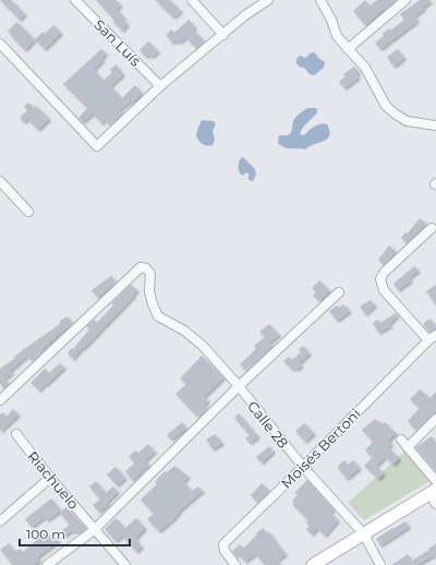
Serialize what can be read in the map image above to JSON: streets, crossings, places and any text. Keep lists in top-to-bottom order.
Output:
{
  "streets": {
    "street": [
      "San Luís",
      "Calle 28",
      "Moisés Bertoni",
      "Riachuelo"
    ]
  },
  "crossings": [
    ["Calle 28", "Moisés Bertoni"]
  ],
  "scale_bar": "100 m"
}
